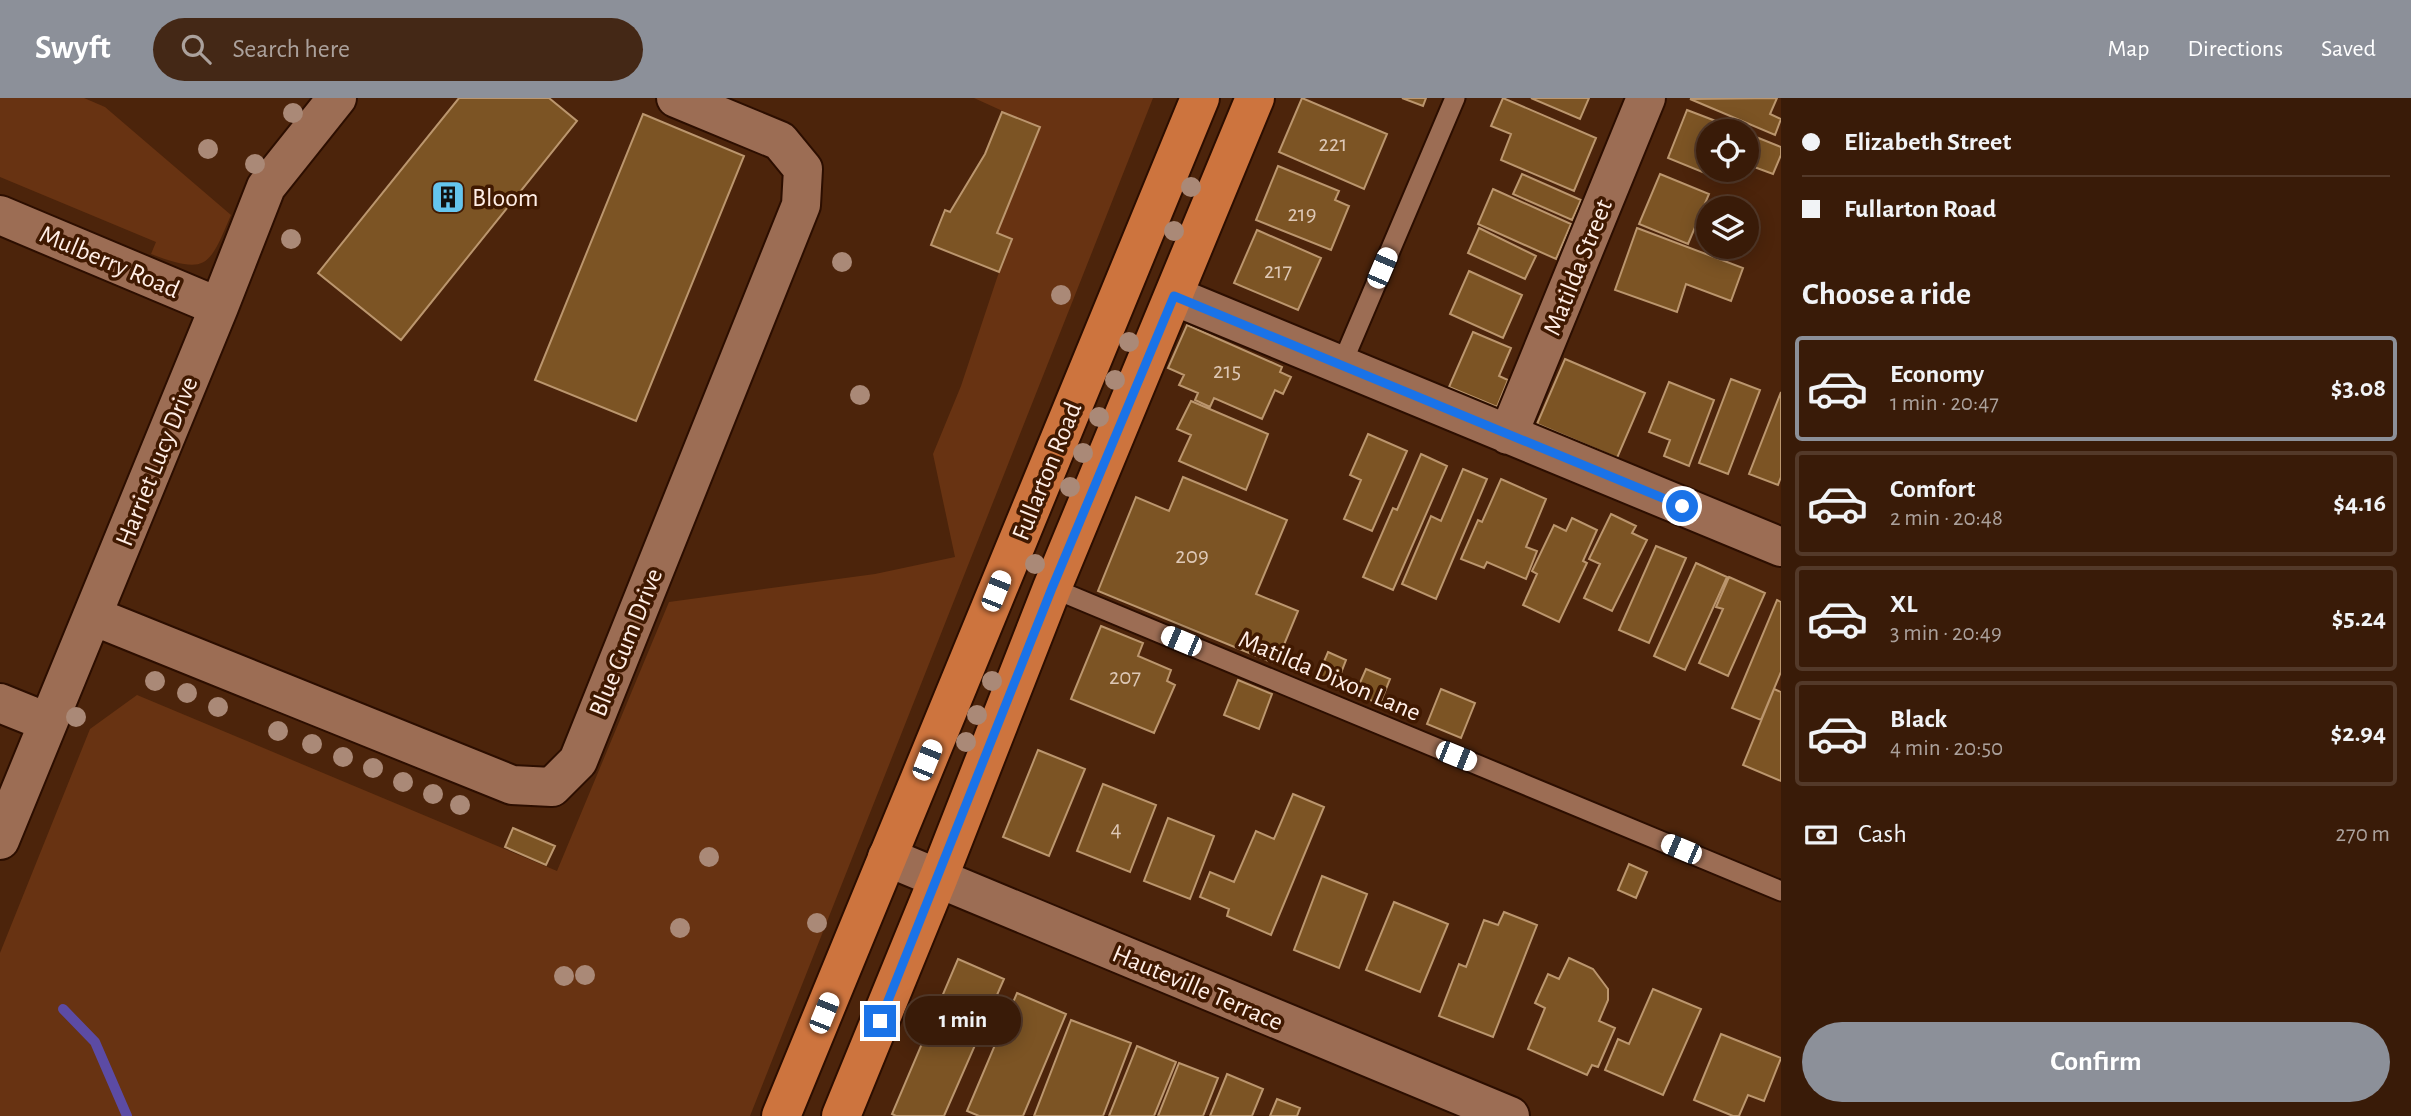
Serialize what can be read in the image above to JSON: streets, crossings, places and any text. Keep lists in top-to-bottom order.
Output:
{
  "streets": {
    "main road": ["Fullarton Road"],
    "street": [
      "Mulberry Road",
      "Matilda Street",
      "Harriet Lucy Drive",
      "Blue Gum Drive",
      "Hauteville Terrace"
    ],
    "lane": ["Matilda Dixon Lane"]
  },
  "crossings": [
    ["Mulberry Road", "Harriet Lucy Drive"],
    ["Harriet Lucy Drive", "Blue Gum Drive"],
    ["Fullarton Road", "Matilda Dixon Lane"],
    ["Fullarton Road", "Hauteville Terrace"]
  ],
  "places": {
    "building": ["Bloom"]
  },
  "house_numbers": [
    "221",
    "219",
    "217",
    "215",
    "209",
    "207",
    "4"
  ],
  "page": {
    "header": "Swyft",
    "search": "Search here",
    "nav": ["Map", "Directions", "Saved"],
    "banner": ["Elizabeth Street", "Fullarton Road"],
    "heading": "Choose a ride",
    "list": [
      {
        "name": "Economy",
        "note": "1 min · 20:47",
        "value": "$3.08"
      },
      {
        "name": "Comfort",
        "note": "2 min · 20:48",
        "value": "$4.16"
      },
      {
        "name": "XL",
        "note": "3 min · 20:49",
        "value": "$5.24"
      },
      {
        "name": "Black",
        "note": "4 min · 20:50",
        "value": "$2.94"
      }
    ],
    "pay": ["Cash", "270 m"],
    "bubble": "1 min",
    "buttons": "Confirm"
  }
}
